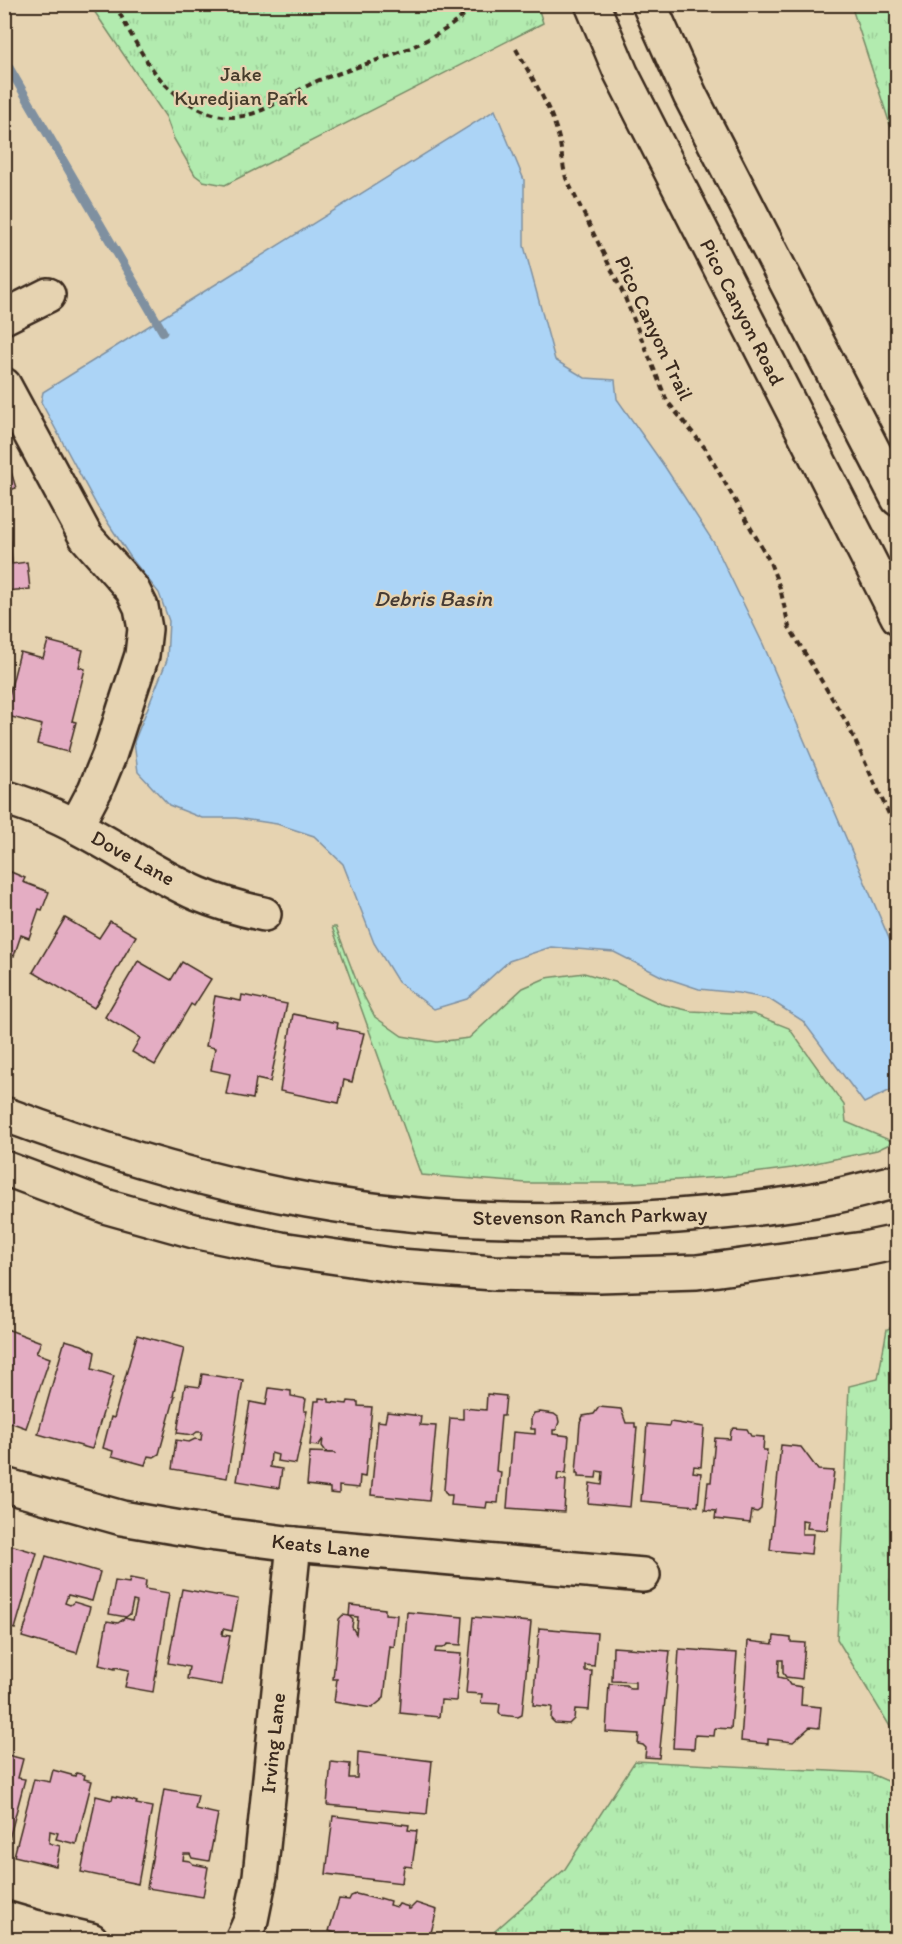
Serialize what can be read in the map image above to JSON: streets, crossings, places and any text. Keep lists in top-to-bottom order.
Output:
{
  "streets": {
    "main road": [
      "Pico Canyon Road",
      "Dove Lane",
      "Stevenson Ranch Parkway",
      "Keats Lane",
      "Irving Lane"
    ],
    "path": ["Pico Canyon Trail"]
  },
  "crossings": [
    ["Keats Lane", "Irving Lane"]
  ],
  "water": ["Debris Basin"],
  "parks": ["Jake Kuredjian Park"]
}
